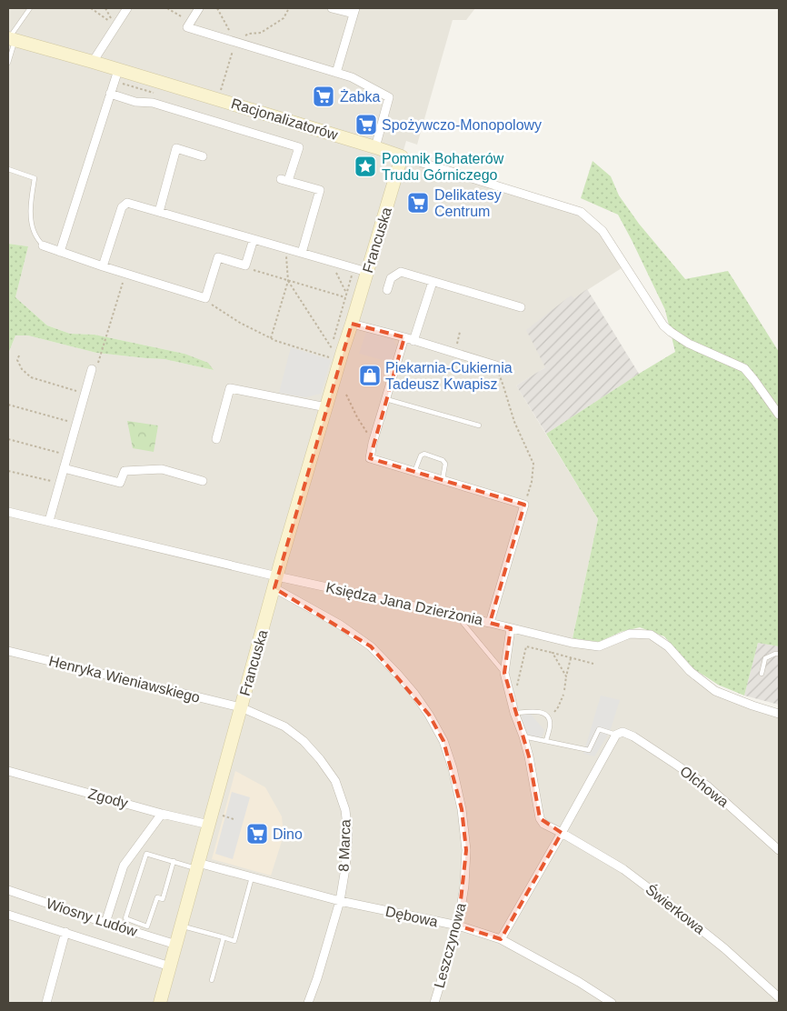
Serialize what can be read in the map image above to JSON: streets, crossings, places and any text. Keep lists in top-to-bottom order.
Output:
{
  "streets": {
    "street": [
      "Racjonalizatorów",
      "Francuska",
      "Księdza Jana Dzierżonia",
      "Henryka Wieniawskiego",
      "Olchowa",
      "Zgody",
      "8 Marca",
      "Świerkowa",
      "Dębowa",
      "Wiosny Ludów",
      "Leszczynowa"
    ]
  },
  "crossings": [
    ["Racjonalizatorów", "Francuska"],
    ["Francuska", "Księdza Jana Dzierżonia"],
    ["Francuska", "Henryka Wieniawskiego"],
    ["Francuska", "Zgody"],
    ["Francuska", "8 Marca"],
    ["Francuska", "Dębowa"],
    ["Francuska", "Wiosny Ludów"],
    ["Francuska", "Leszczynowa"],
    ["Księdza Jana Dzierżonia", "Leszczynowa"],
    ["Henryka Wieniawskiego", "8 Marca"],
    ["8 Marca", "Dębowa"],
    ["Dębowa", "Leszczynowa"]
  ],
  "places": {
    "supermarket": [
      "Żabka",
      "Spożywczo-Monopolowy",
      "Delikatesy Centrum",
      "Dino"
    ],
    "place": ["Pomnik Bohaterów Trudu Górniczego"],
    "shop": ["Piekarnia-Cukiernia Tadeusz Kwapisz"]
  }
}
